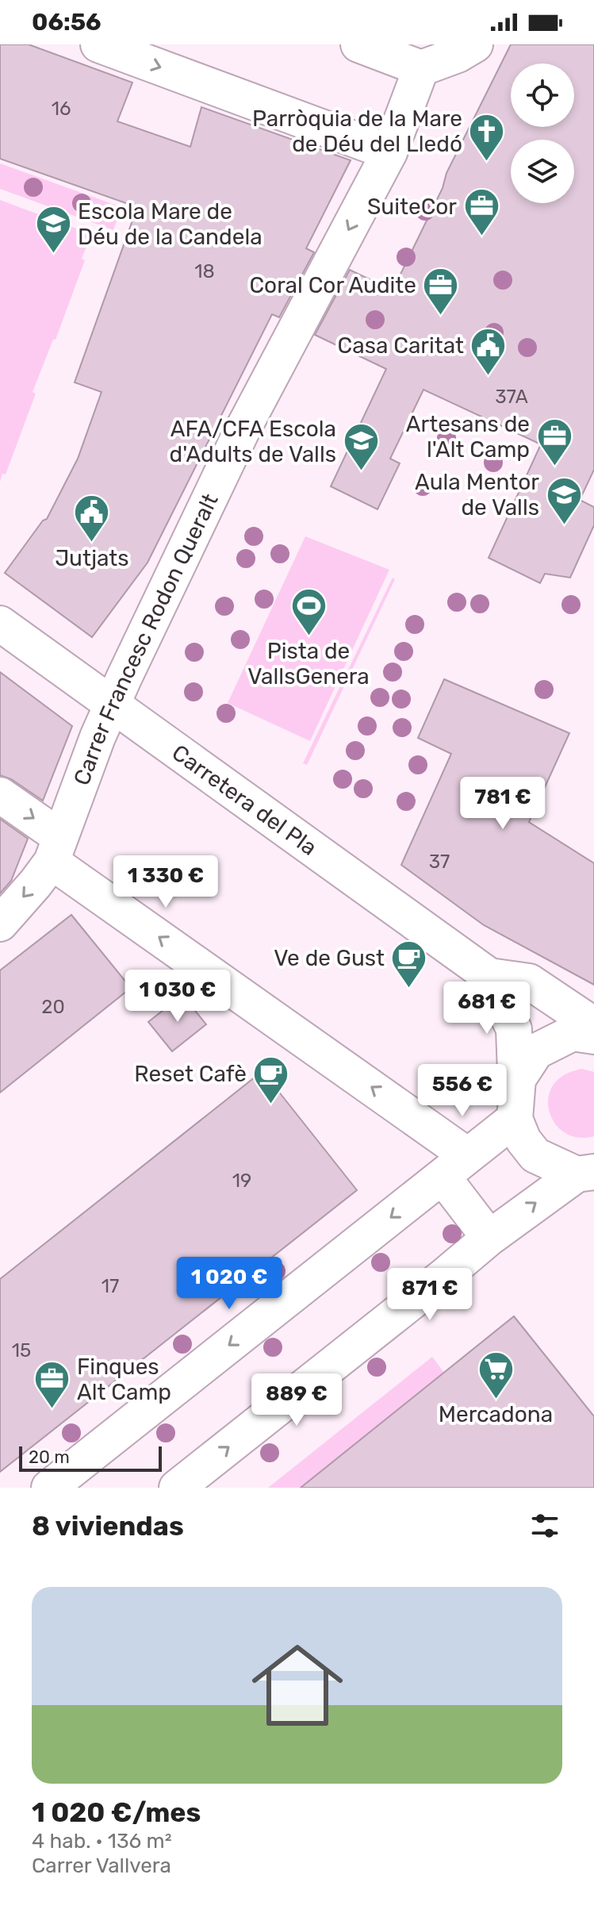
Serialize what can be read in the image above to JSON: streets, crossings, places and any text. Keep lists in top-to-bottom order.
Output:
{
  "streets": {
    "street": ["Carrer Francesc Rodon Queralt", "Carretera del Pla"]
  },
  "crossings": [
    ["Carrer Francesc Rodon Queralt", "Carretera del Pla"]
  ],
  "one_way": ["Carrer Francesc Rodon Queralt"],
  "places": {
    "church": ["Parròquia de la Mare de Déu del Lledó"],
    "office": [
      "SuiteCor",
      "Coral Cor Audite",
      "Artesans de l'Alt Camp",
      "Finques Alt Camp"
    ],
    "school or university": ["Escola Mare de Déu de la Candela", "AFA/CFA Escola d'Adults de Valls", "Aula Mentor de Valls"],
    "public building": ["Casa Caritat", "Jutjats"],
    "sports": ["Pista de VallsGenera"],
    "cafe": ["Ve de Gust", "Reset Cafè"],
    "supermarket": ["Mercadona"]
  },
  "house_numbers": [
    "16",
    "18",
    "37A",
    "37",
    "20",
    "19",
    "17",
    "15"
  ],
  "scale_bar": "20 m",
  "page": {
    "status": "06:56",
    "price": [
      "781 €",
      "1 330 €",
      "1 030 €",
      "681 €",
      "556 €",
      "1 020 €",
      "871 €",
      "889 €"
    ],
    "scale": "20 m",
    "heading": "8 viviendas",
    "list": [
      {
        "name": "1 020 €/mes",
        "note": "4 hab. · 136 m² · Carrer Vallvera"
      }
    ]
  }
}
